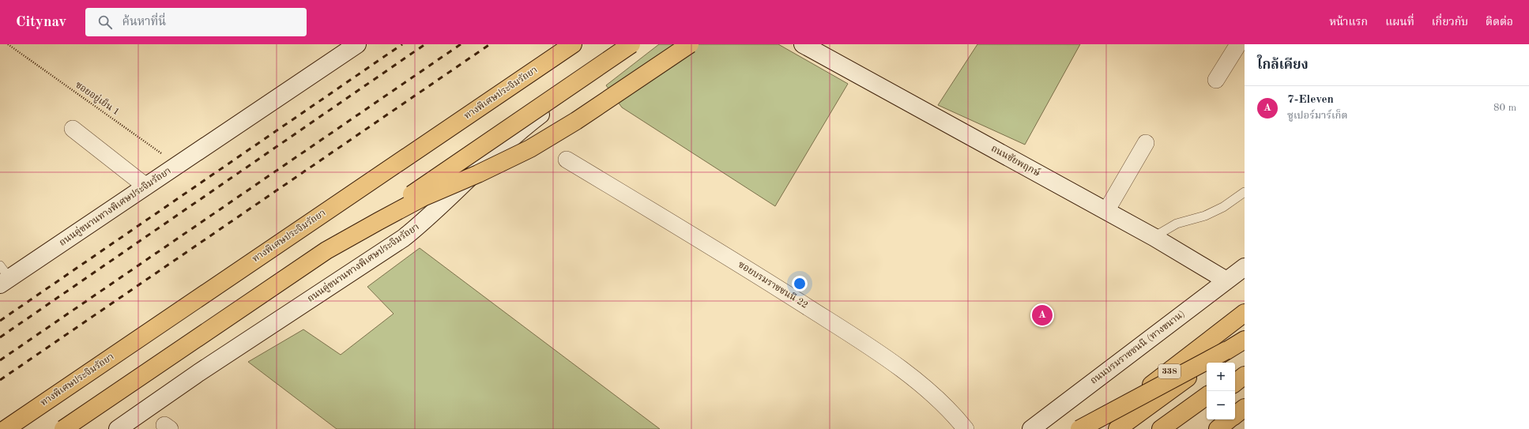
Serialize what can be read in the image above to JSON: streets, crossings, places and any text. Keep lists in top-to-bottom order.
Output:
{
  "streets": {
    "main road": [
      "ทางพิเศษประจิมรัถยา",
      "ถนนชัยพฤกษ์",
      "ถนนคู่ขนานทางพิเศษประจิมรัถยา",
      "ถนนบรมราชชนนี (ทางขนาน)",
      "338"
    ],
    "street": ["ซอยบรมราชชนนี 22"],
    "path": ["ซอยอยู่เย็น 1"]
  },
  "crossings": [
    ["ซอยอยู่เย็น 1", "ถนนคู่ขนานทางพิเศษประจิมรัถยา"],
    ["ถนนชัยพฤกษ์", "ถนนบรมราชชนนี (ทางขนาน)"]
  ],
  "page": {
    "header": "Citynav",
    "search": "ค้นหาที่นี่",
    "nav": [
      "หน้าแรก",
      "แผนที่",
      "เกี่ยวกับ",
      "ติดต่อ"
    ],
    "heading": "ใกล้เคียง",
    "list": [
      {
        "mark": "A",
        "name": "7-Eleven",
        "note": "ซูเปอร์มาร์เก็ต",
        "value": "80 m"
      }
    ],
    "pins": "A",
    "map_buttons": ["+", "−"]
  }
}
